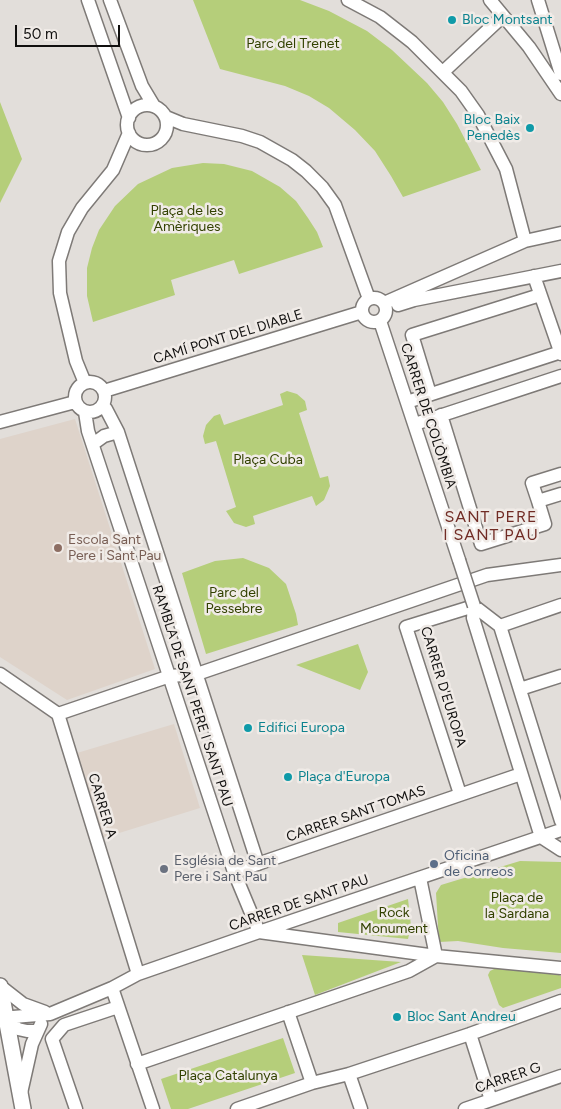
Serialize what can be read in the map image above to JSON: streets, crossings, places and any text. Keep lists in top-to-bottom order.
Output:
{
  "streets": {
    "street": [
      "CAMÍ PONT DEL DIABLE",
      "CARRER DE COLÒMBIA",
      "CARRER D'EUROPA",
      "RAMBLA DE SANT PERE I SANT PAU",
      "CARRER A",
      "CARRER SANT TOMAS",
      "CARRER DE SANT PAU",
      "CARRER G"
    ]
  },
  "crossings": [
    ["CAMÍ PONT DEL DIABLE", "RAMBLA DE SANT PERE I SANT PAU"],
    ["CARRER DE COLÒMBIA", "CARRER D'EUROPA"],
    ["CARRER DE COLÒMBIA", "CARRER SANT TOMAS"],
    ["CARRER DE COLÒMBIA", "CARRER DE SANT PAU"],
    ["CARRER D'EUROPA", "CARRER SANT TOMAS"],
    ["RAMBLA DE SANT PERE I SANT PAU", "CARRER SANT TOMAS"],
    ["CARRER A", "CARRER DE SANT PAU"]
  ],
  "districts": ["SANT PERE I SANT PAU"],
  "parks": [
    "Parc del Trenet",
    "Plaça de les Amèriques",
    "Plaça Cuba",
    "Parc del Pessebre",
    "Plaça de la Sardana",
    "Rock Monument",
    "Plaça Catalunya"
  ],
  "places": [
    "Bloc Montsant",
    "Bloc Baix Penedès",
    "Escola Sant Pere i Sant Pau",
    "Edifici Europa",
    "Plaça d'Europa",
    "Oficina de Correos",
    "Església de Sant Pere i Sant Pau",
    "Bloc Sant Andreu"
  ],
  "scale_bar": "50 m"
}
